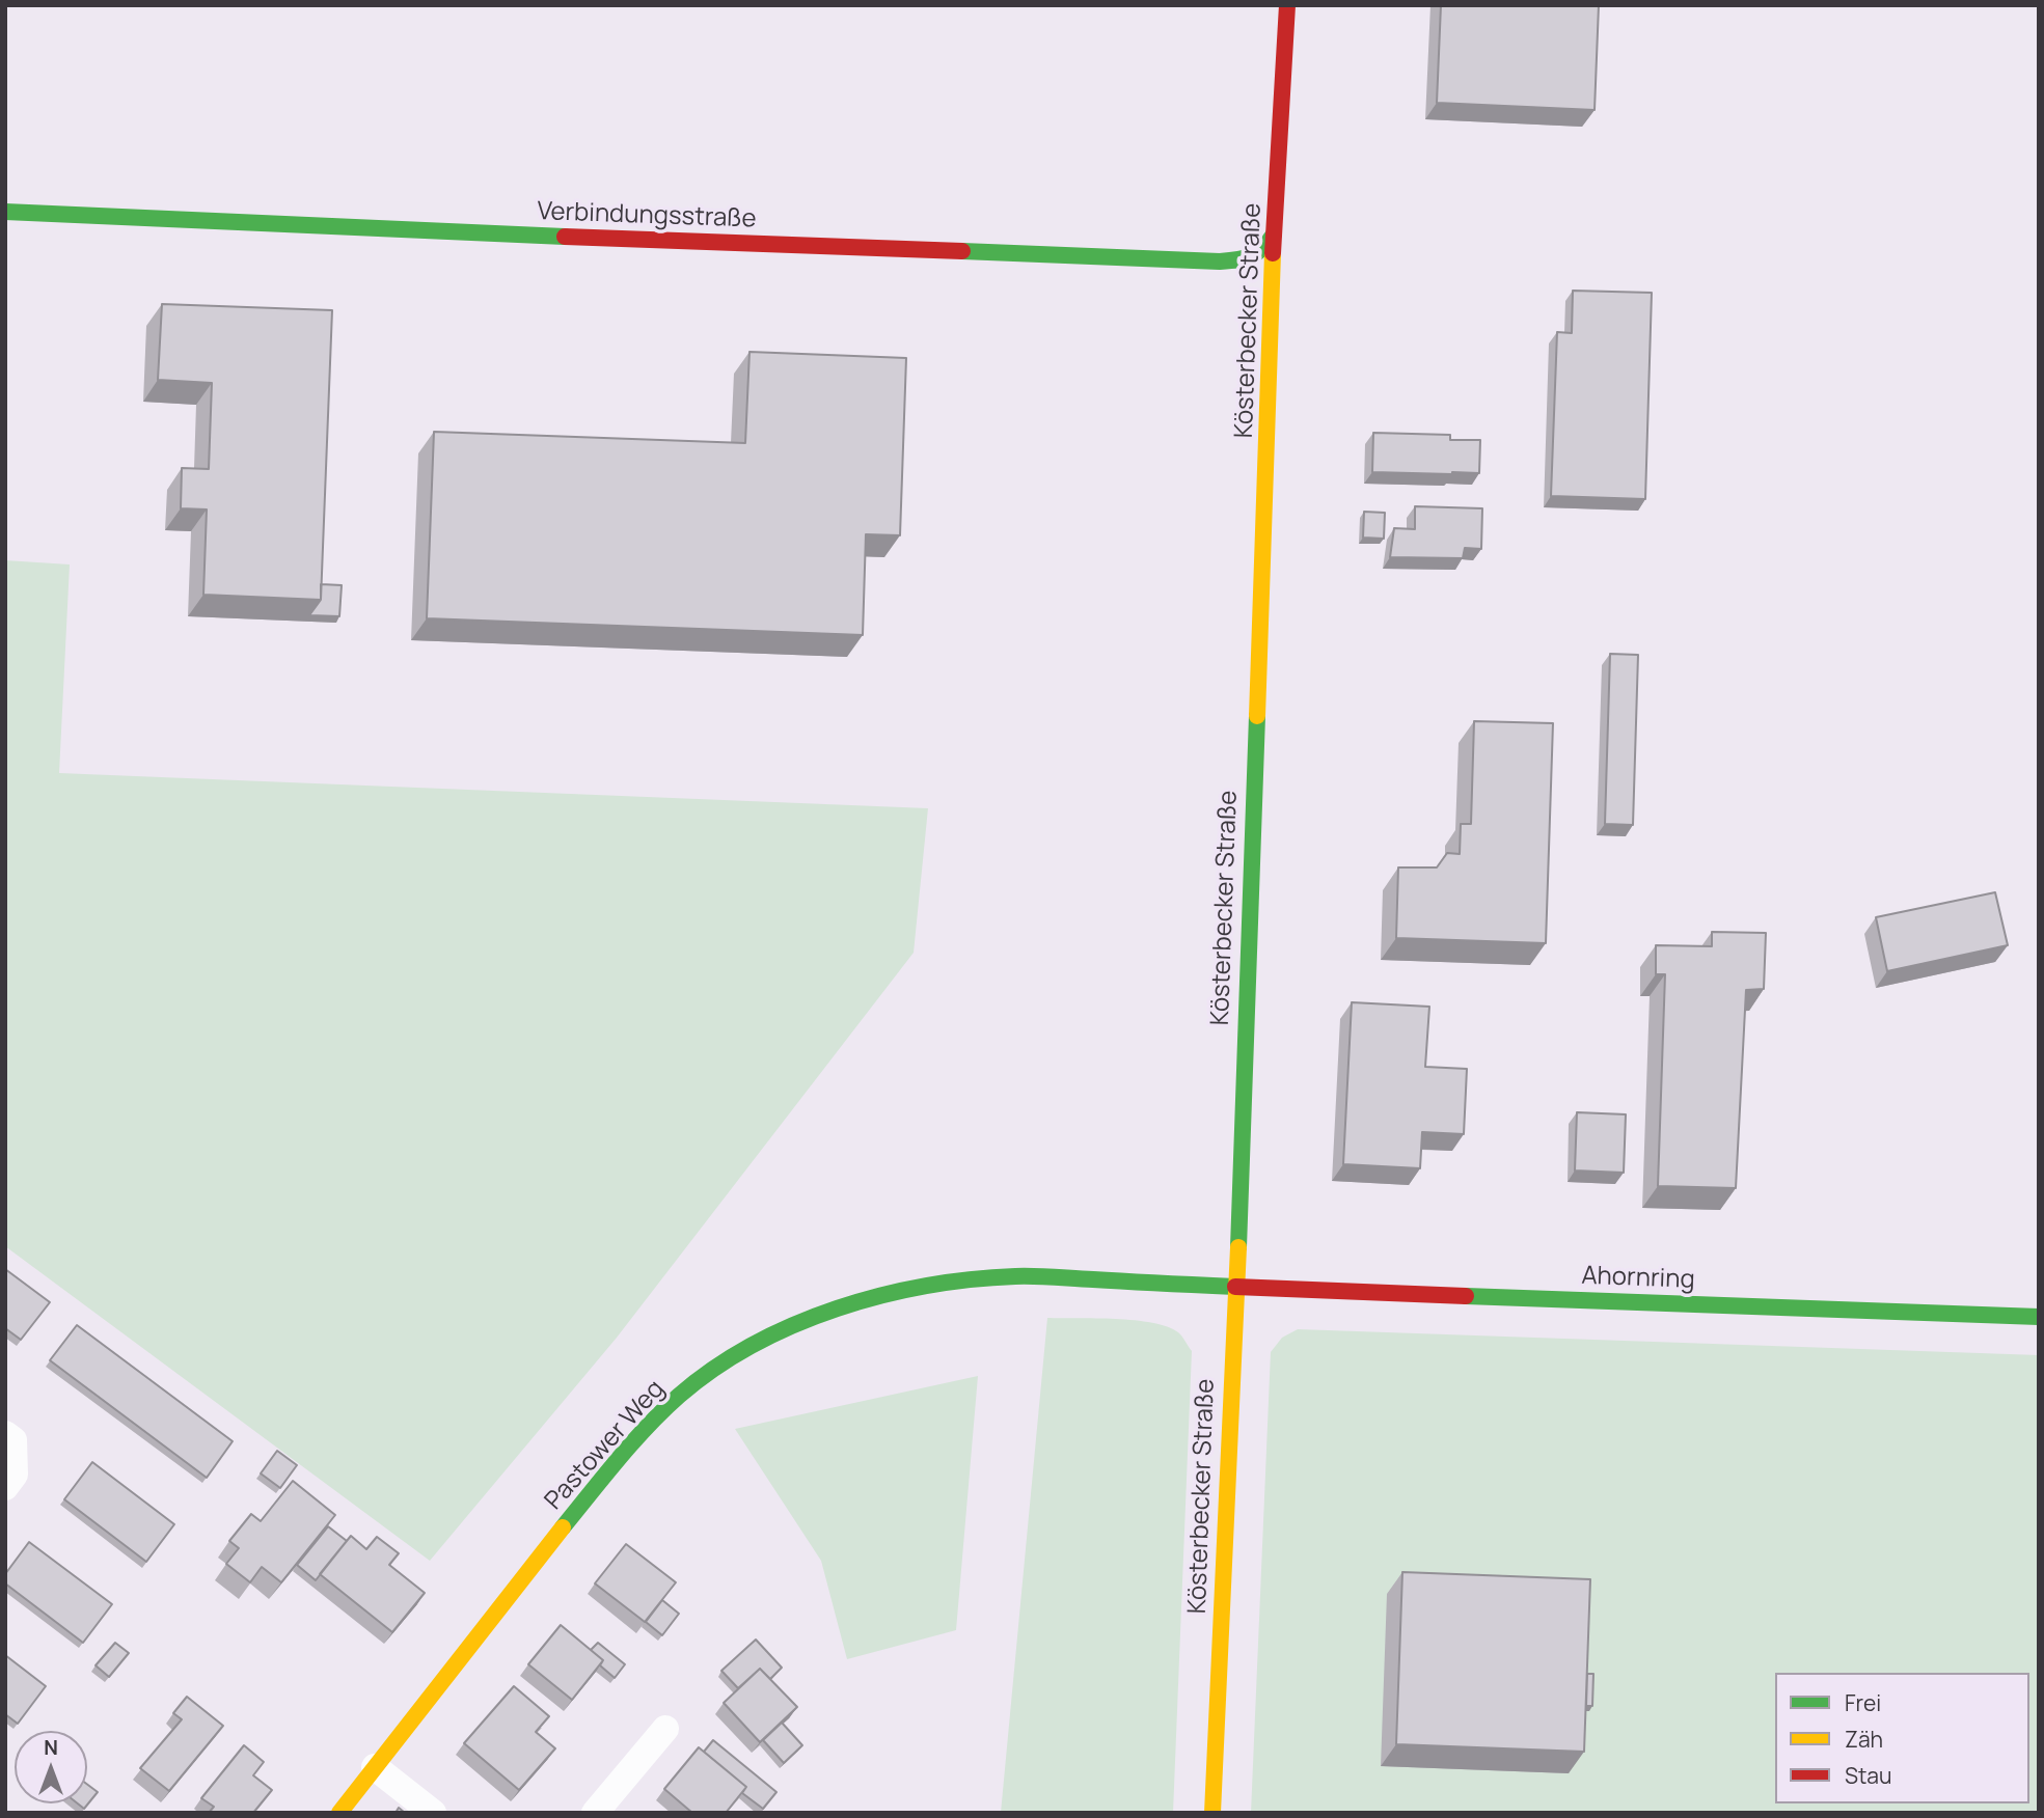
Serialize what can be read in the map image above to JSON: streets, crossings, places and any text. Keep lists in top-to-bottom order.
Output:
{
  "streets": {
    "street": [
      "Verbindungsstraße",
      "Kösterbecker Straße",
      "Ahornring",
      "Pastower Weg"
    ]
  },
  "crossings": [
    ["Verbindungsstraße", "Kösterbecker Straße"],
    ["Kösterbecker Straße", "Ahornring"],
    ["Kösterbecker Straße", "Pastower Weg"],
    ["Ahornring", "Pastower Weg"]
  ],
  "legend": ["Frei", "Zäh", "Stau"],
  "north": "top"
}
